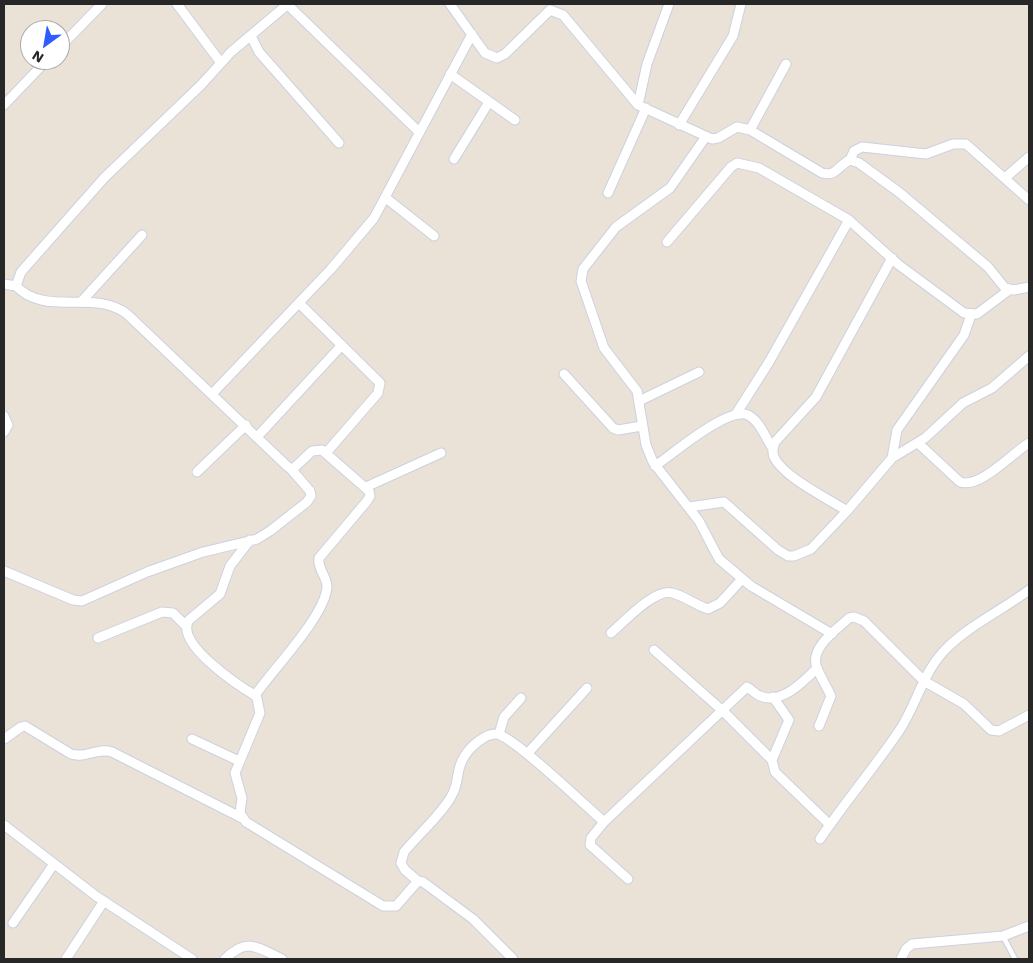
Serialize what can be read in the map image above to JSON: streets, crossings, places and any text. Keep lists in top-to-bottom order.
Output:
{
  "north": "bottom left"
}
